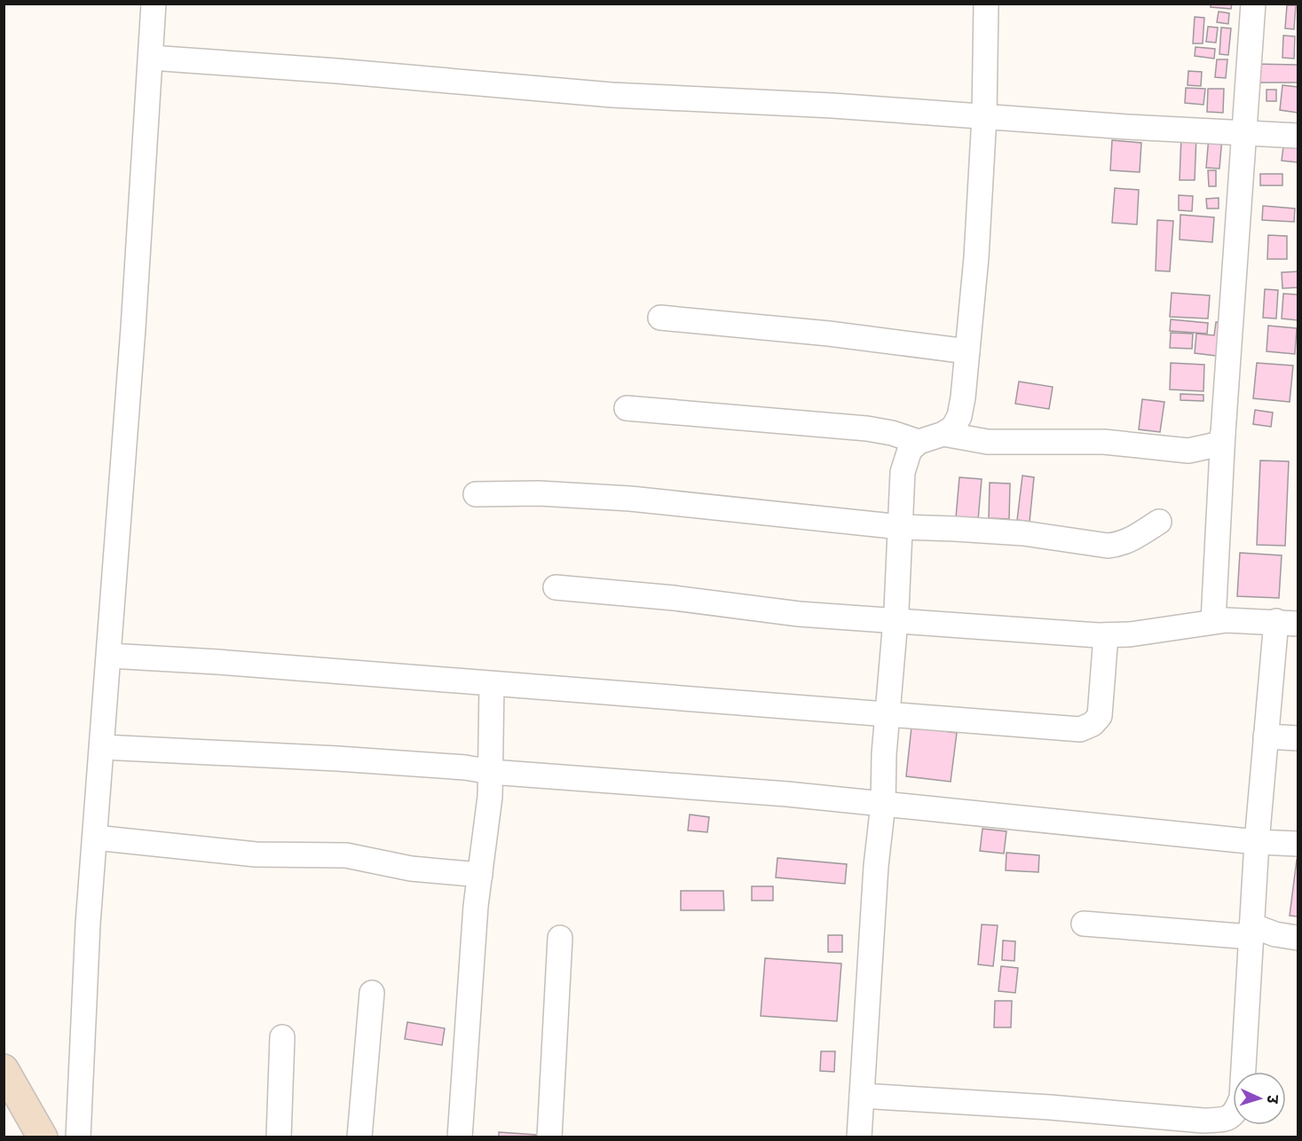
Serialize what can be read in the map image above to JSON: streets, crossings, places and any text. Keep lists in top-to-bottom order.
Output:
{
  "north": "right"
}
